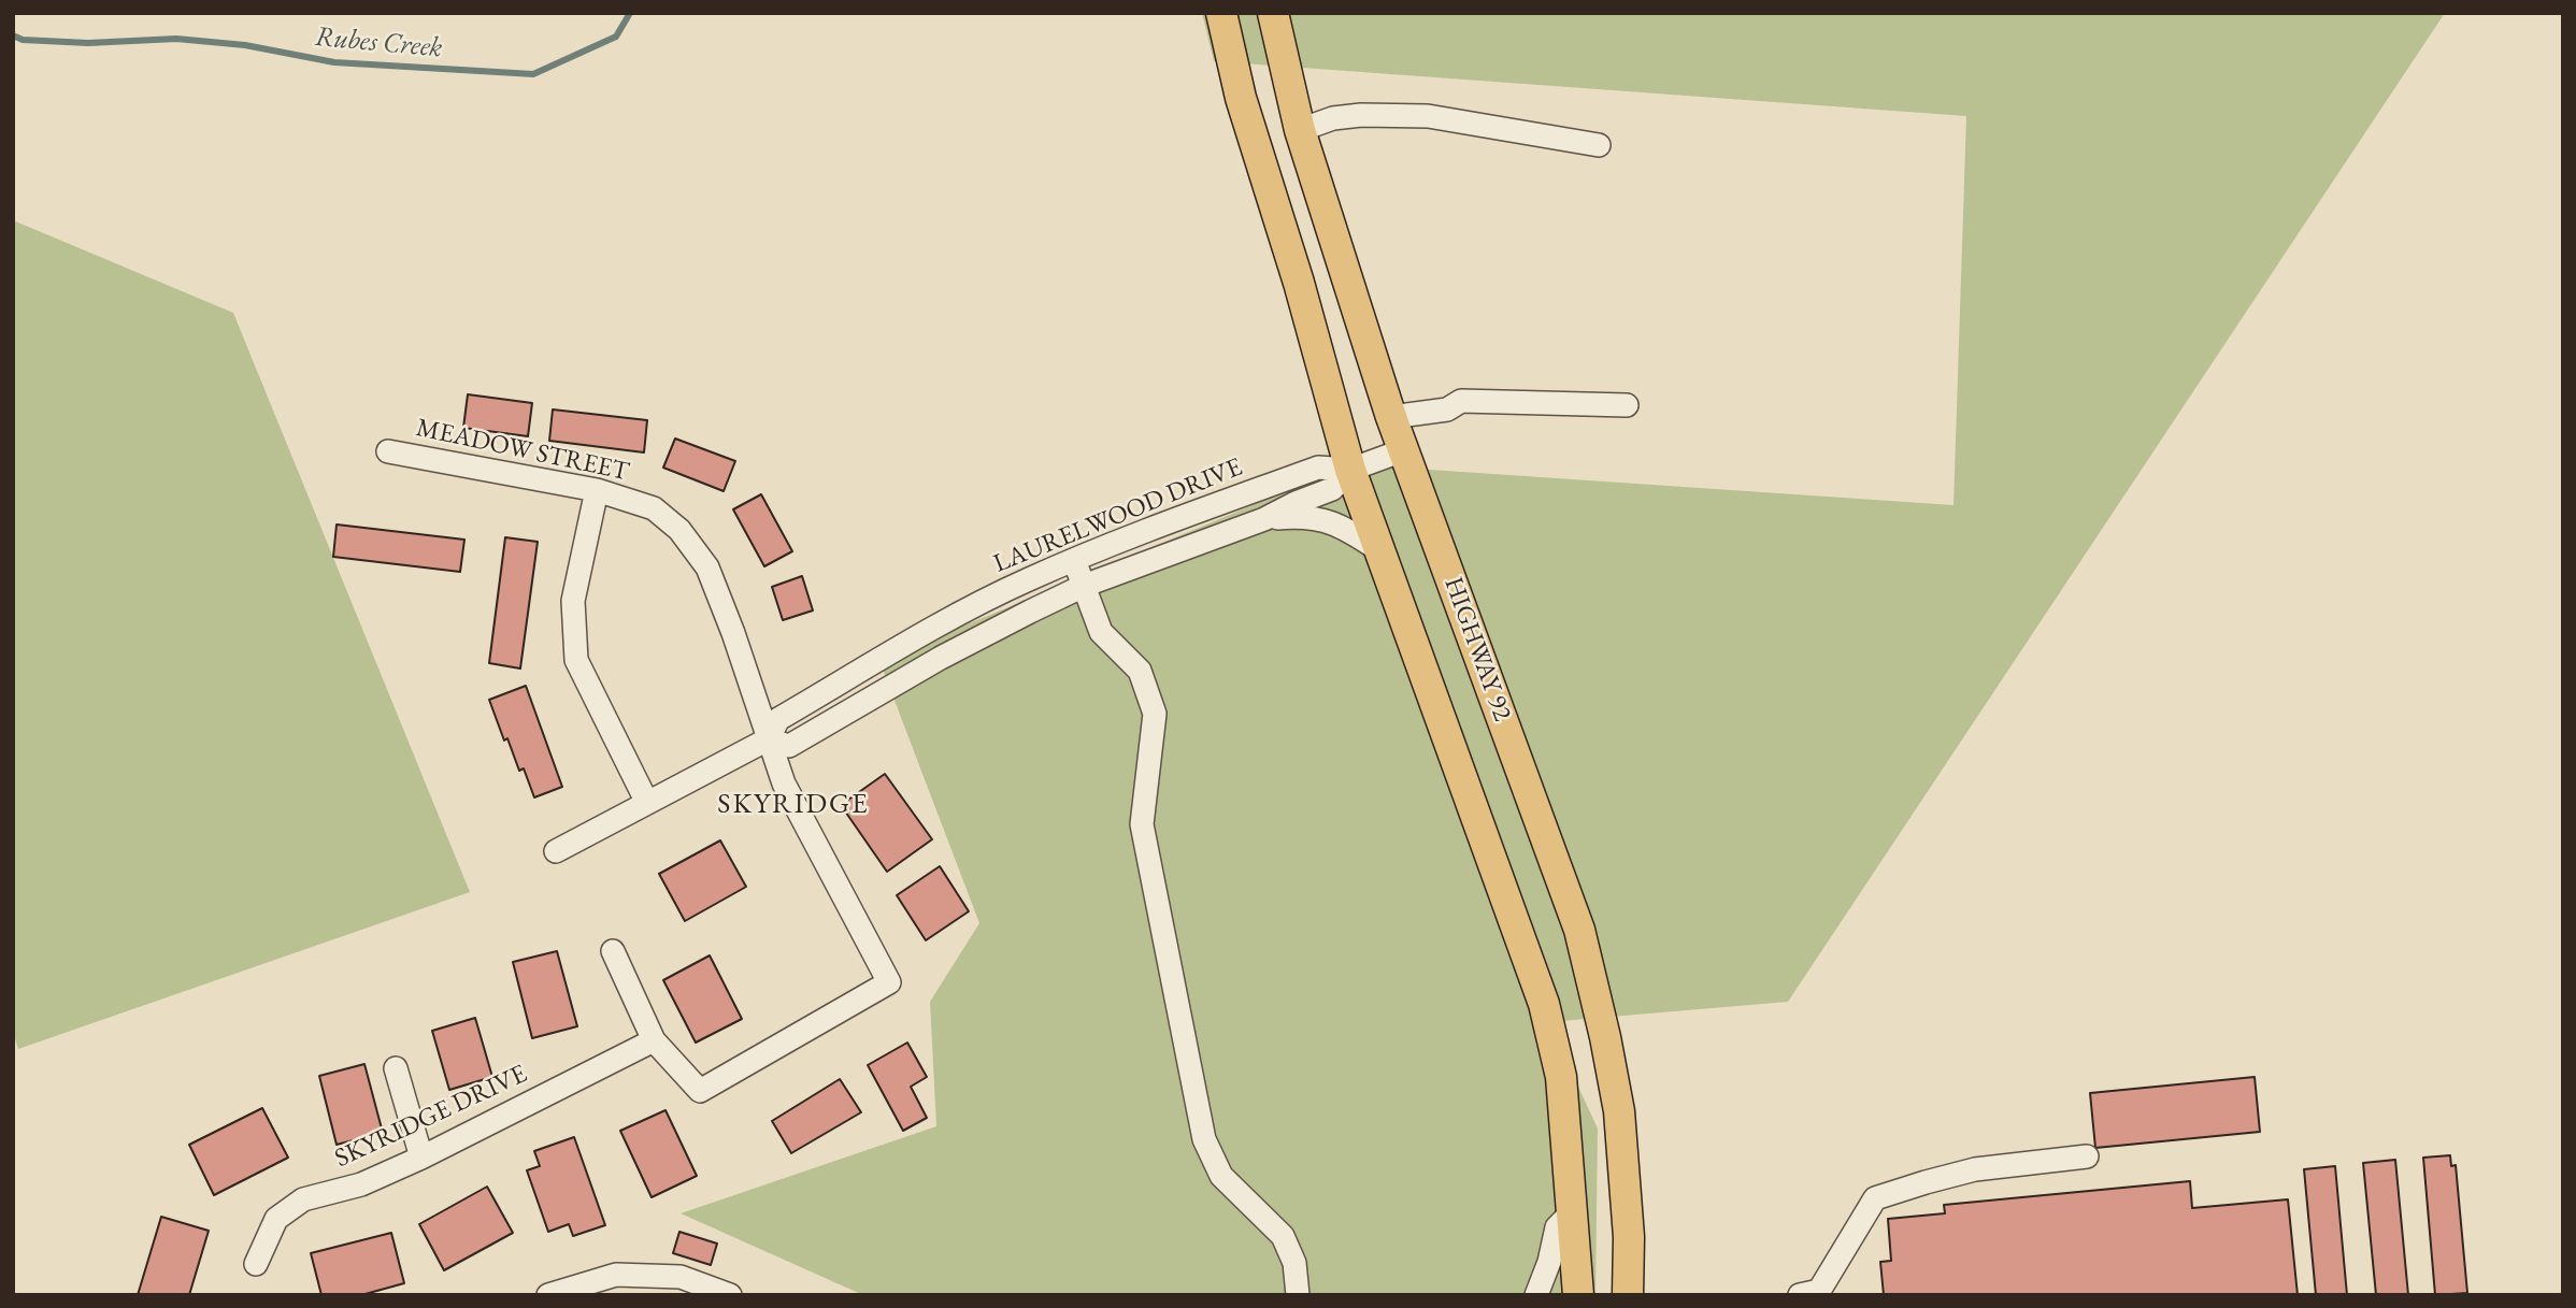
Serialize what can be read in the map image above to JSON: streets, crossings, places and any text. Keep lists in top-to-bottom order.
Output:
{
  "streets": {
    "main road": ["HIGHWAY 92"],
    "street": ["MEADOW STREET", "LAURELWOOD DRIVE", "SKYRIDGE DRIVE"]
  },
  "crossings": [
    ["MEADOW STREET", "LAURELWOOD DRIVE"],
    ["LAURELWOOD DRIVE", "HIGHWAY 92"]
  ],
  "districts": ["SKYRIDGE"],
  "water": ["Rubes Creek"]
}
